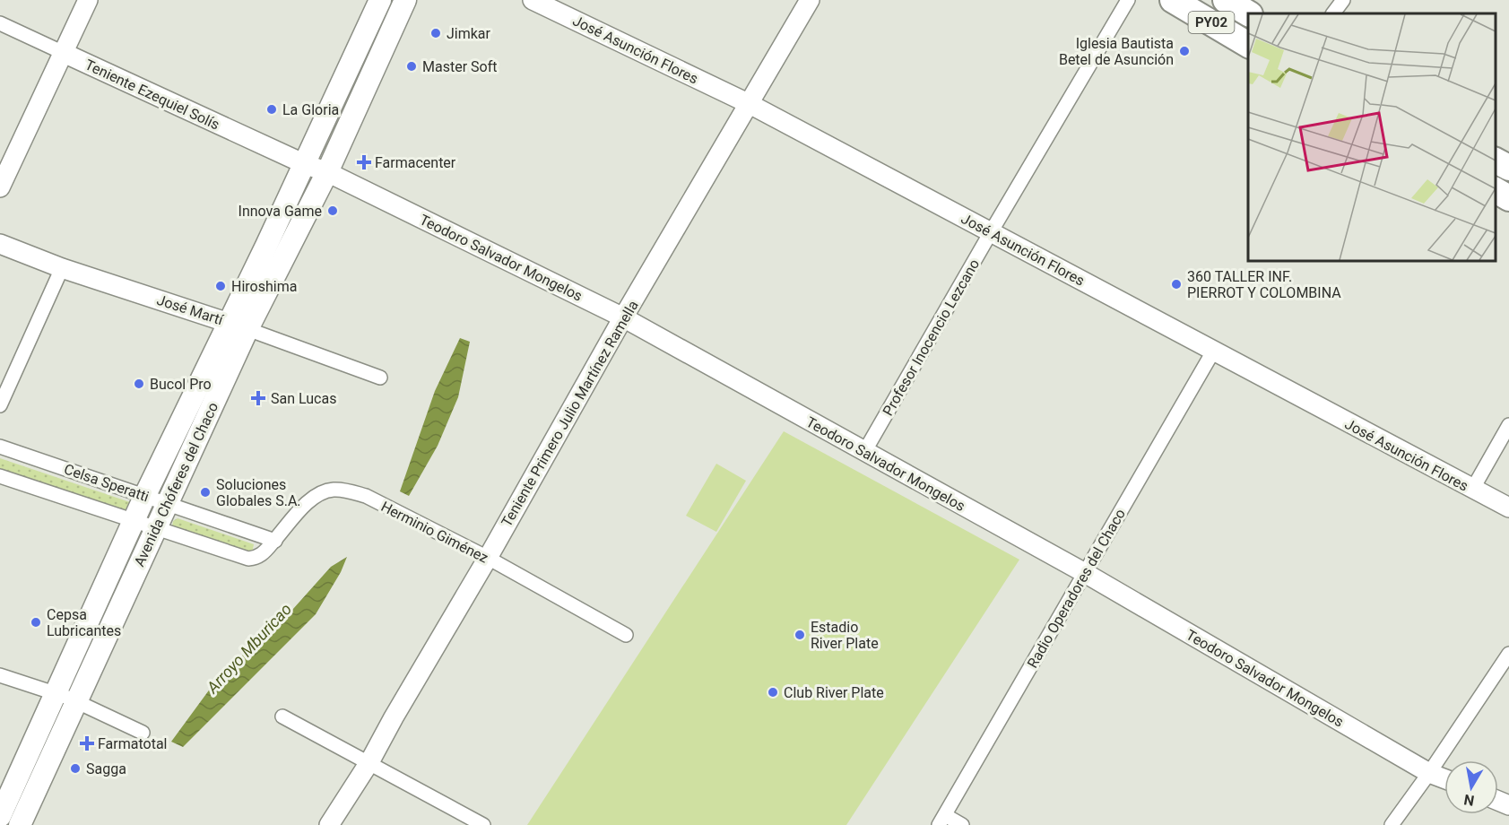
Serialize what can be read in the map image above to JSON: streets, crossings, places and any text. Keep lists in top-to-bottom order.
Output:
{
  "streets": {
    "highway": ["PY02"],
    "main road": ["Avenida Chóferes del Chaco"],
    "street": [
      "José Asunción Flores",
      "Teniente Ezequiel Solís",
      "Teodoro Salvador Mongelos",
      "José Martí",
      "Profesor Inocencio Lezcano",
      "Teniente Primero Julio Martínez Ramella",
      "Celsa Speratti",
      "Herminio Giménez",
      "Radio Operadores del Chaco"
    ]
  },
  "crossings": [
    ["José Asunción Flores", "Profesor Inocencio Lezcano"],
    ["José Asunción Flores", "Teniente Primero Julio Martínez Ramella"],
    ["José Asunción Flores", "Radio Operadores del Chaco"],
    ["Teniente Ezequiel Solís", "Teodoro Salvador Mongelos"],
    ["Teniente Ezequiel Solís", "Avenida Chóferes del Chaco"],
    ["Teodoro Salvador Mongelos", "Profesor Inocencio Lezcano"],
    ["Teodoro Salvador Mongelos", "Teniente Primero Julio Martínez Ramella"],
    ["Teodoro Salvador Mongelos", "Avenida Chóferes del Chaco"],
    ["Teodoro Salvador Mongelos", "Radio Operadores del Chaco"],
    ["José Martí", "Avenida Chóferes del Chaco"],
    ["Teniente Primero Julio Martínez Ramella", "Herminio Giménez"],
    ["Celsa Speratti", "Avenida Chóferes del Chaco"],
    ["Celsa Speratti", "Herminio Giménez"]
  ],
  "water": ["Arroyo Mburicao"],
  "places": {
    "other": [
      "Jimkar",
      "Iglesia Bautista Betel de Asunción",
      "Master Soft",
      "La Gloria",
      "Innova Game",
      "360 TALLER INF. PIERROT Y COLOMBINA",
      "Hiroshima",
      "Bucol Pro",
      "Soluciones Globales S.A.",
      "Cepsa Lubricantes",
      "Estadio River Plate",
      "Club River Plate",
      "Sagga"
    ],
    "health": ["Farmacenter", "San Lucas", "Farmatotal"]
  },
  "north": "bottom"
}
